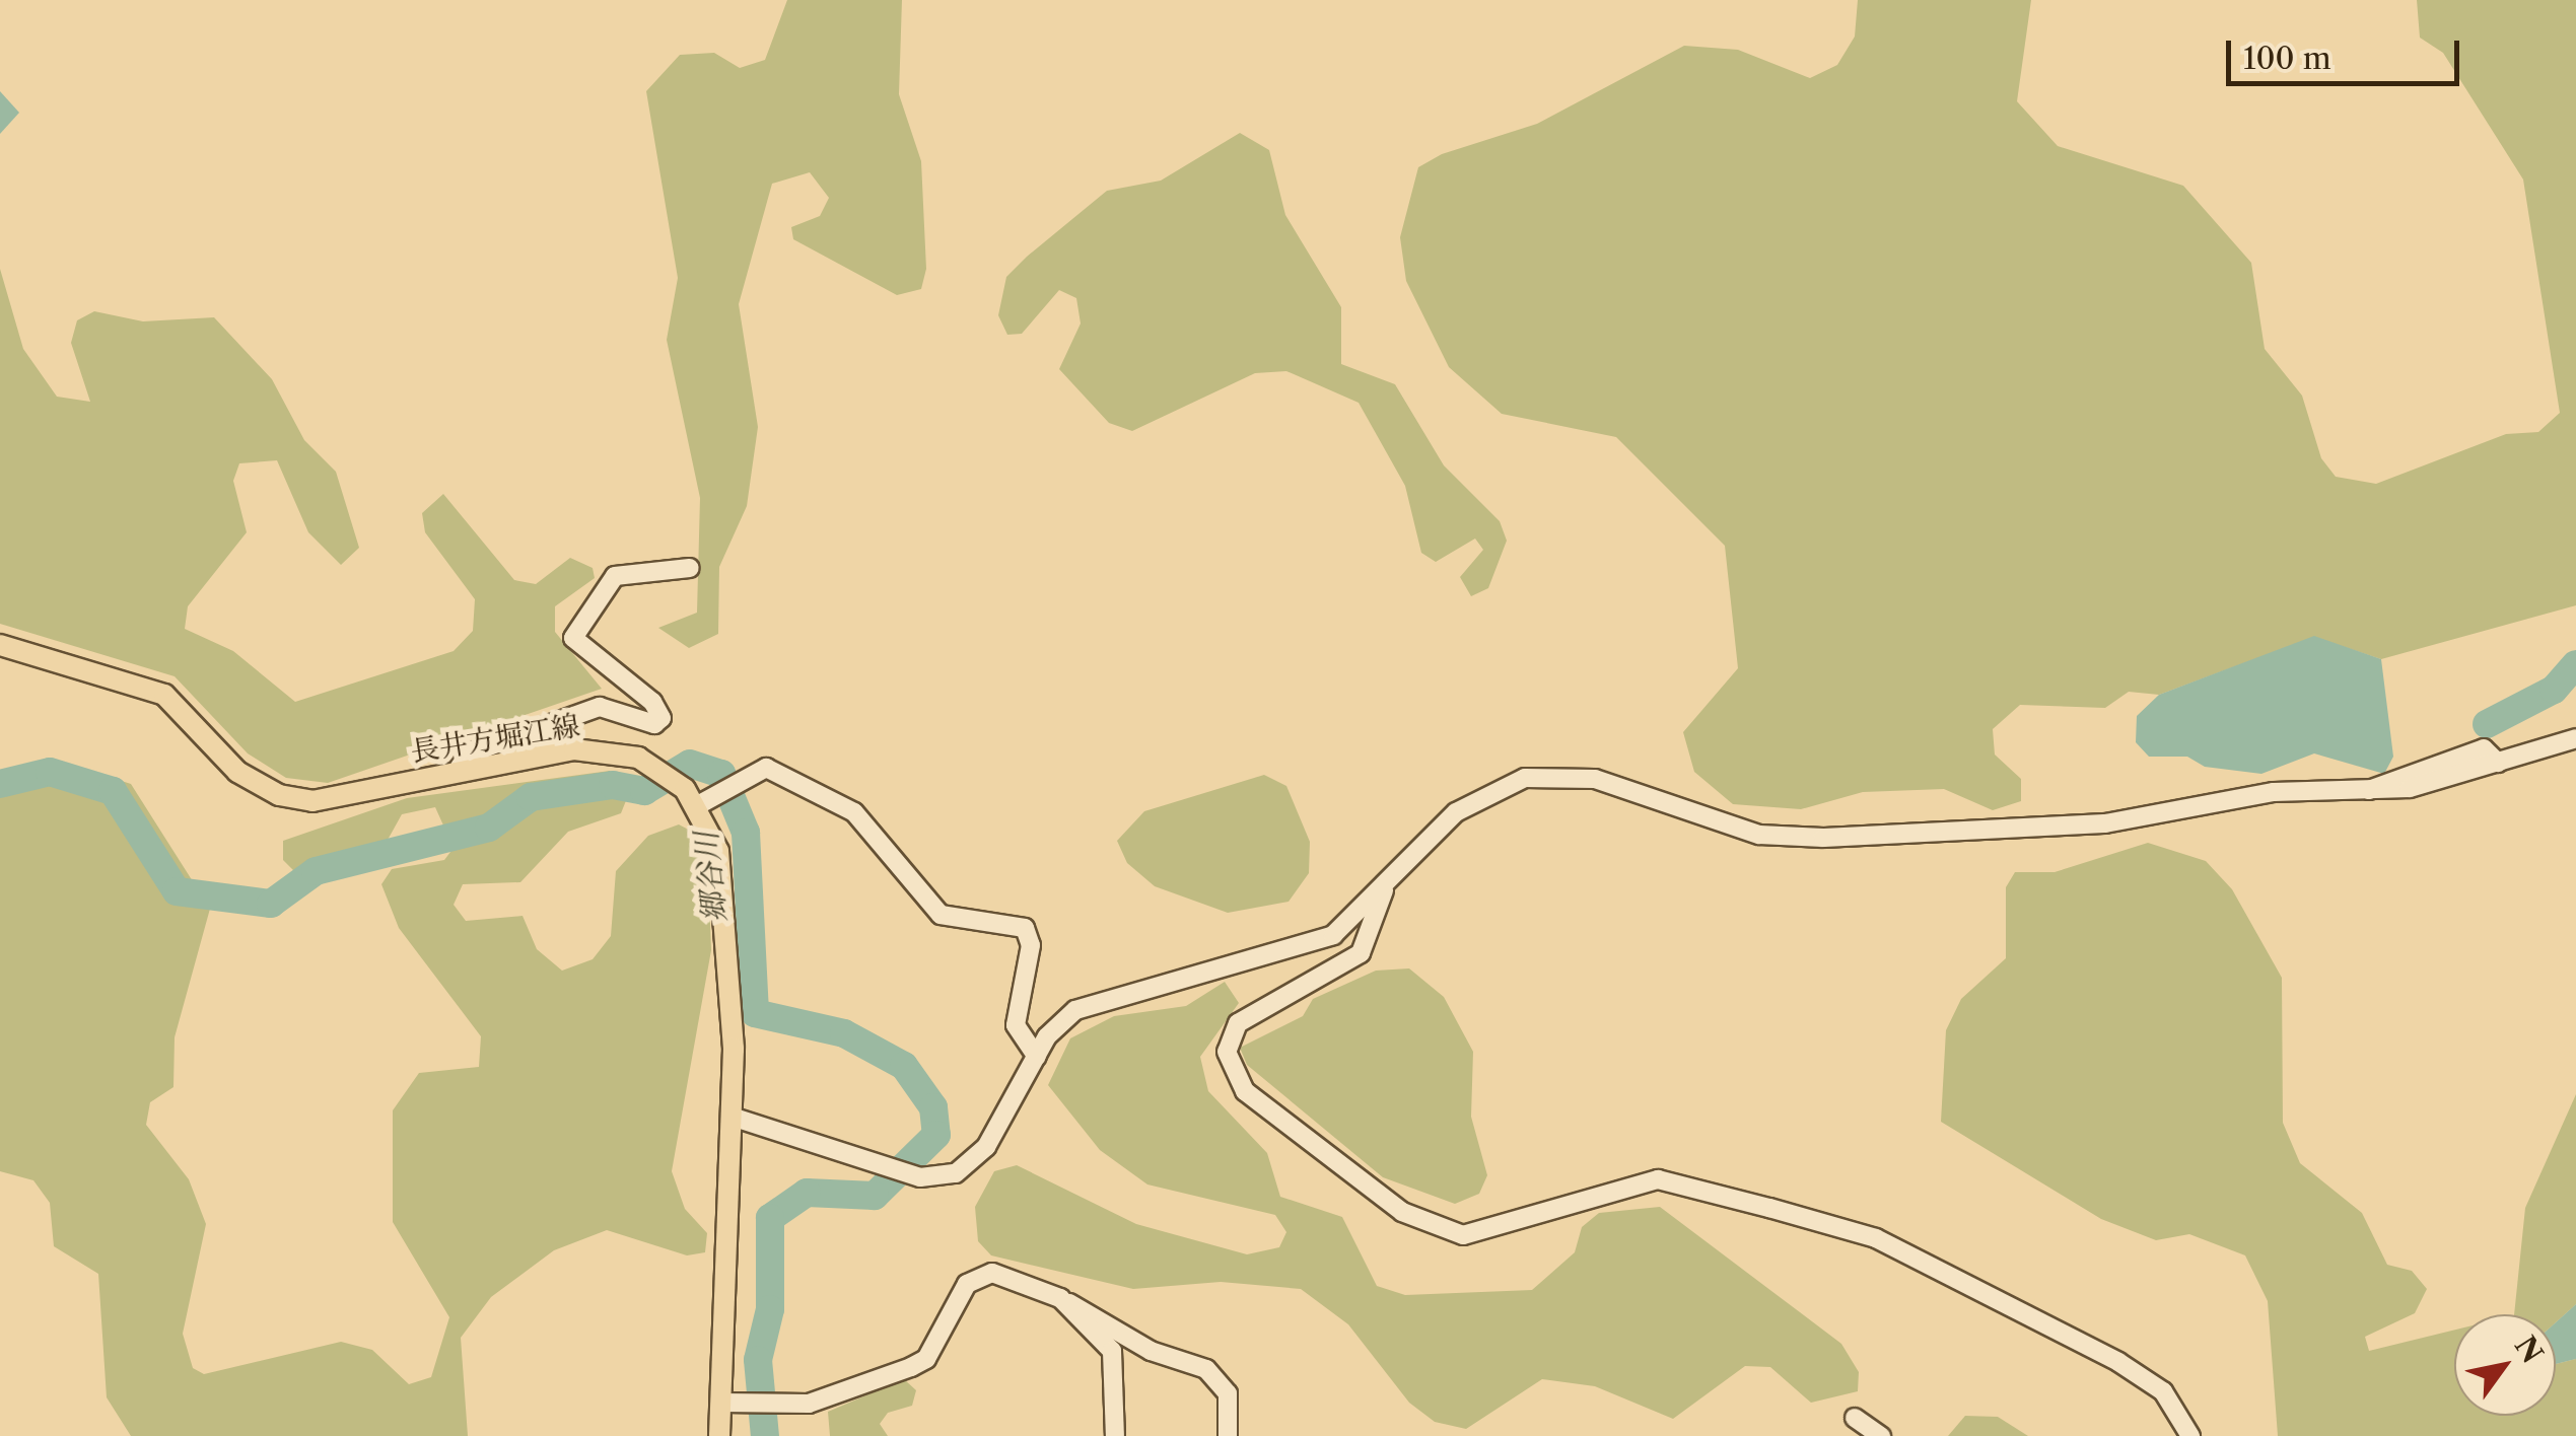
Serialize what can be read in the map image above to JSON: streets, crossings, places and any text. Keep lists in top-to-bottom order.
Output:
{
  "streets": {
    "main road": ["長井方堀江線"]
  },
  "water": ["郷谷川"],
  "scale_bar": "100 m",
  "north": "top right"
}
